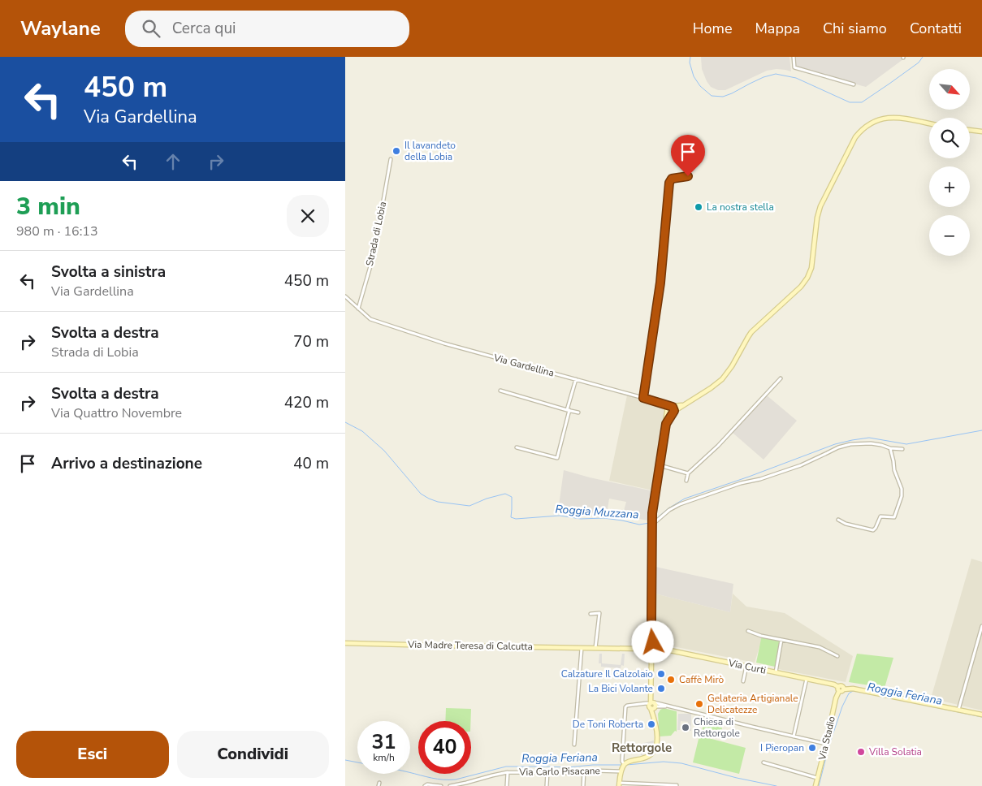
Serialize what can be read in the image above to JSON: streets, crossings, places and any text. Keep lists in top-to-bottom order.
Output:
{
  "streets": {
    "street": [
      "Strada di Lobia",
      "Via Gardellina",
      "Via Madre Teresa di Calcutta",
      "Via Curti",
      "Via Stadio",
      "Via Carlo Pisacane"
    ]
  },
  "crossings": [
    ["Strada di Lobia", "Via Gardellina"],
    ["Via Madre Teresa di Calcutta", "Via Curti"],
    ["Via Curti", "Via Stadio"]
  ],
  "districts": ["Rettorgole"],
  "water": ["Roggia Muzzana", "Roggia Feriana"],
  "places": [
    "Il lavandeto della Lobia",
    "La nostra stella",
    "Calzature Il Calzolaio",
    "Caffè Mirò",
    "La Bici Volante",
    "Gelateria Artigianale Delicatezze",
    "De Toni Roberta",
    "Chiesa di Rettorgole",
    "I Pieropan",
    "Villa Solatia"
  ],
  "north": "bottom right",
  "page": {
    "header": "Waylane",
    "search": "Cerca qui",
    "nav": [
      "Home",
      "Mappa",
      "Chi siamo",
      "Contatti"
    ],
    "turn": ["450 m", "Via Gardellina"],
    "map_buttons": ["+", "−"],
    "heading": ["3 min", "980 m · 16:13"],
    "list": [
      {
        "name": "Svolta a sinistra",
        "note": "Via Gardellina",
        "value": "450 m"
      },
      {
        "name": "Svolta a destra",
        "note": "Strada di Lobia",
        "value": "70 m"
      },
      {
        "name": "Svolta a destra",
        "note": "Via Quattro Novembre",
        "value": "420 m"
      },
      {
        "name": "Arrivo a destinazione",
        "value": "40 m"
      }
    ],
    "speed": "31 km/h",
    "limit": "40",
    "buttons": ["Esci", "Condividi"]
  }
}
